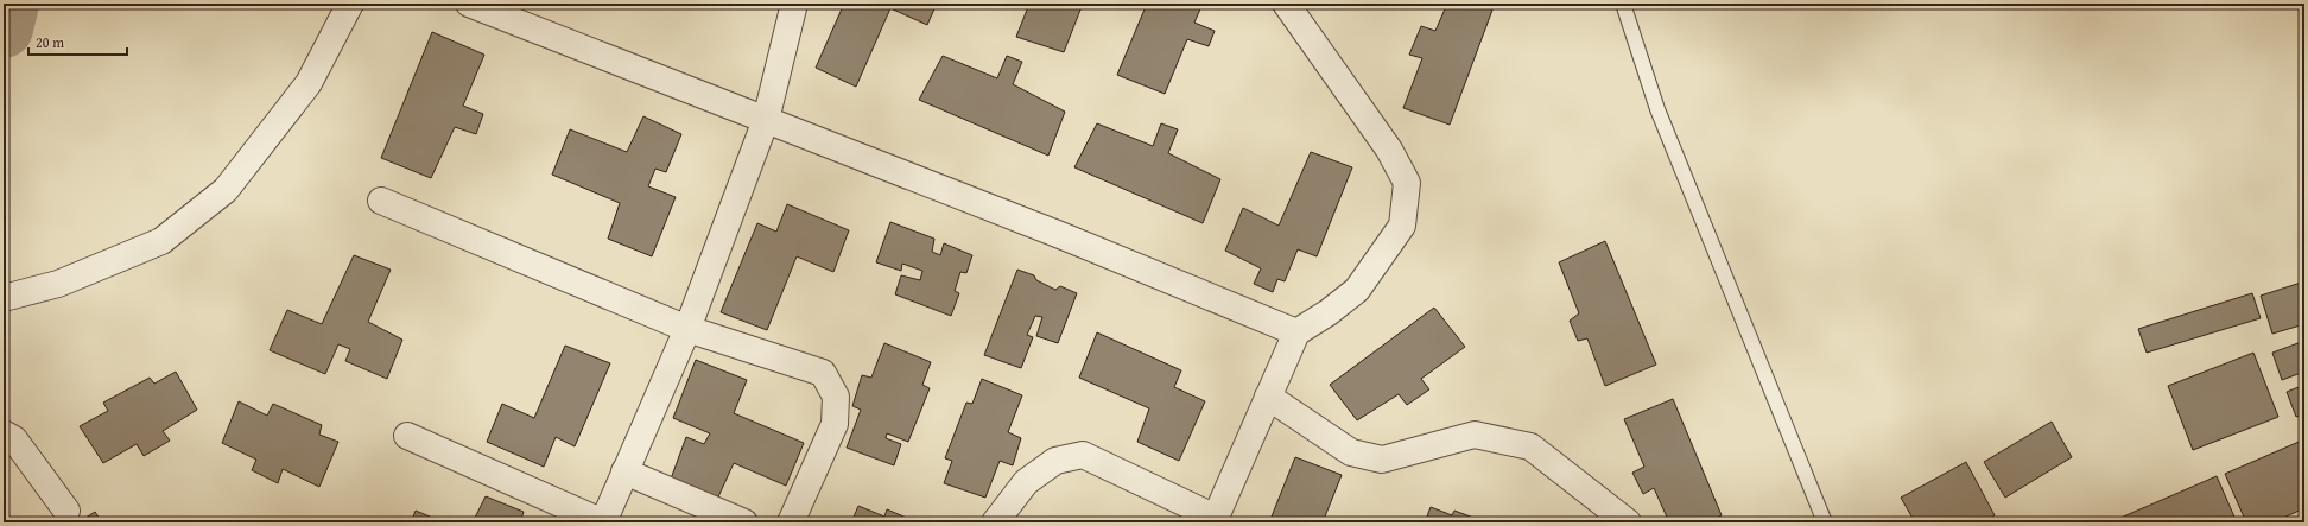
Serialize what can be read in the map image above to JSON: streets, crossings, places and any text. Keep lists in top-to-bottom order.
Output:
{
  "scale_bar": "20 m"
}
